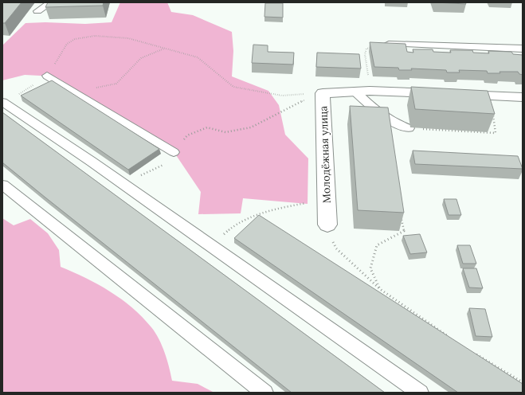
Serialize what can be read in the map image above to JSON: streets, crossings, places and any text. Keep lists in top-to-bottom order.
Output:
{
  "streets": {
    "street": ["Молодёжная улица"]
  }
}
